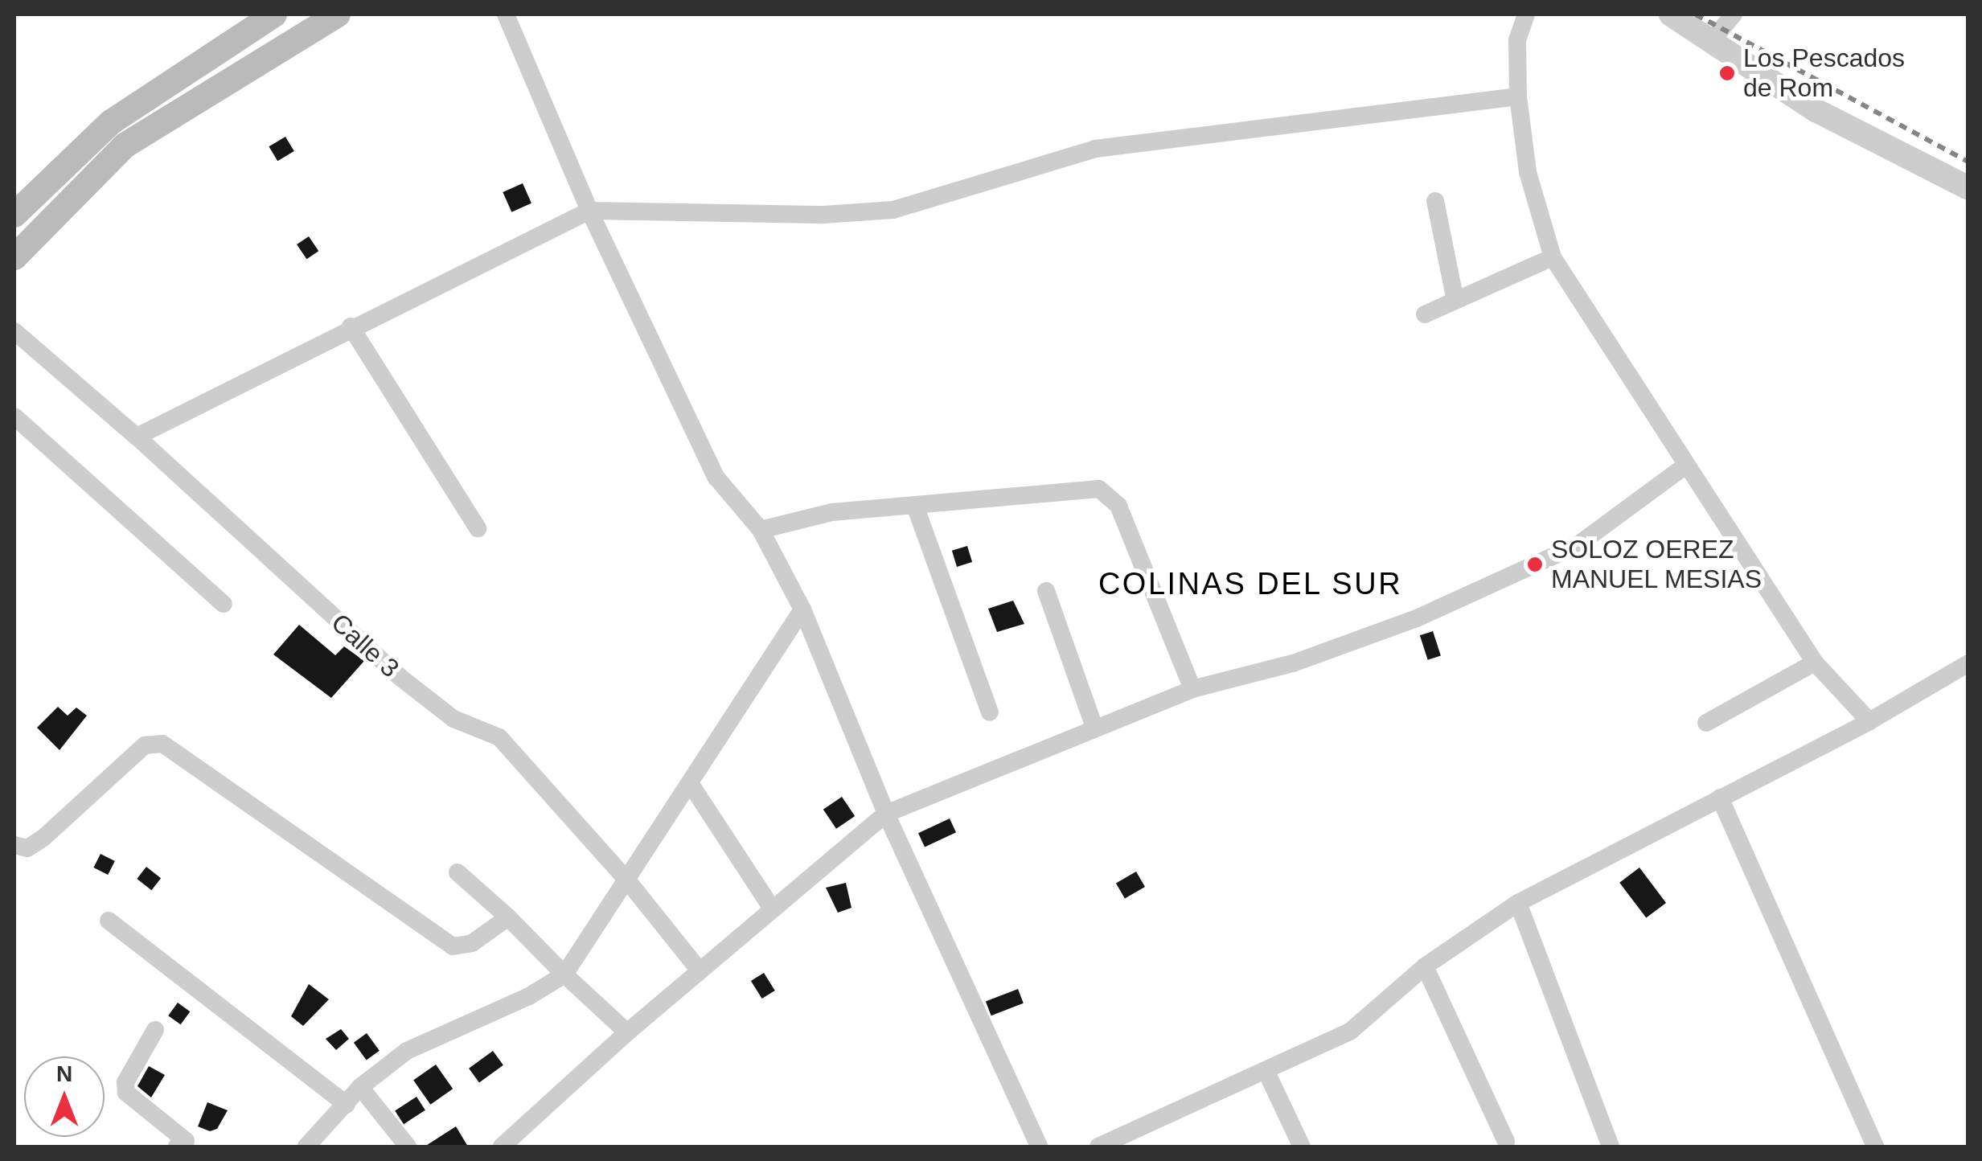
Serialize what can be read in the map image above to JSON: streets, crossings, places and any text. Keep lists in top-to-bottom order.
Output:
{
  "streets": {
    "street": ["Calle 3"]
  },
  "districts": ["COLINAS DEL SUR"],
  "places": ["Los Pescados de Rom", "SOLOZ OEREZ MANUEL MESIAS"],
  "north": "top"
}
